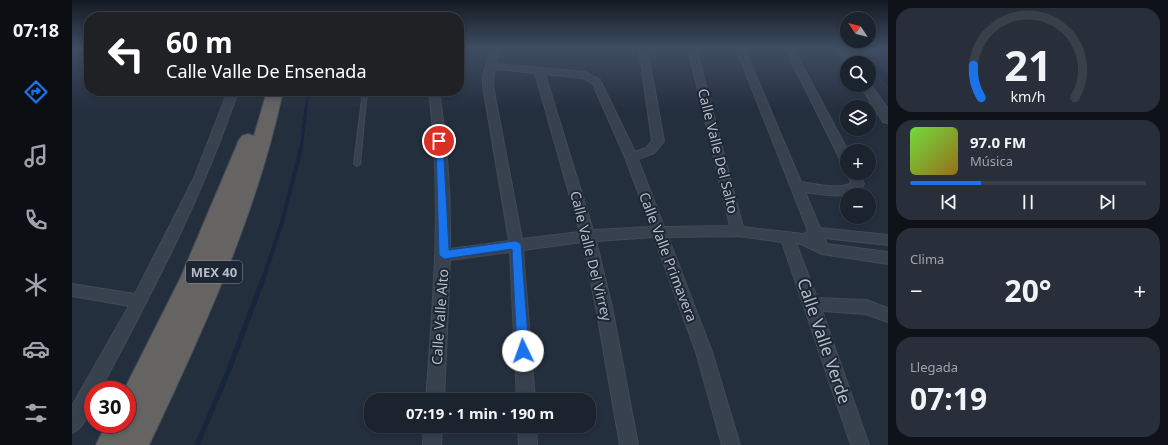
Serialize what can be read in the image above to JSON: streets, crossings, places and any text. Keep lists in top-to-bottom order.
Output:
{
  "streets": {
    "highway": ["MEX 40"],
    "street": [
      "Calle Valle Del Salto",
      "Calle Valle Del Virrey",
      "Calle Valle Primavera",
      "Calle Valle Alto",
      "Calle Valle Verde"
    ]
  },
  "crossings": [
    ["Calle Valle Del Virrey", "Calle Valle Primavera"]
  ],
  "north": "top left",
  "page": {
    "tabs": "07:18",
    "map_buttons": ["+", "−"],
    "turn": ["60 m", "Calle Valle De Ensenada"],
    "song": ["97.0 FM", "Música"],
    "tile": [
      "Clima",
      ["Llegada", "07:19"]
    ],
    "heat": ["−", "20°", "+"],
    "limit": "30",
    "trip": "07:19 · 1 min · 190 m",
    "gauge": ["21", "km/h"]
  }
}
